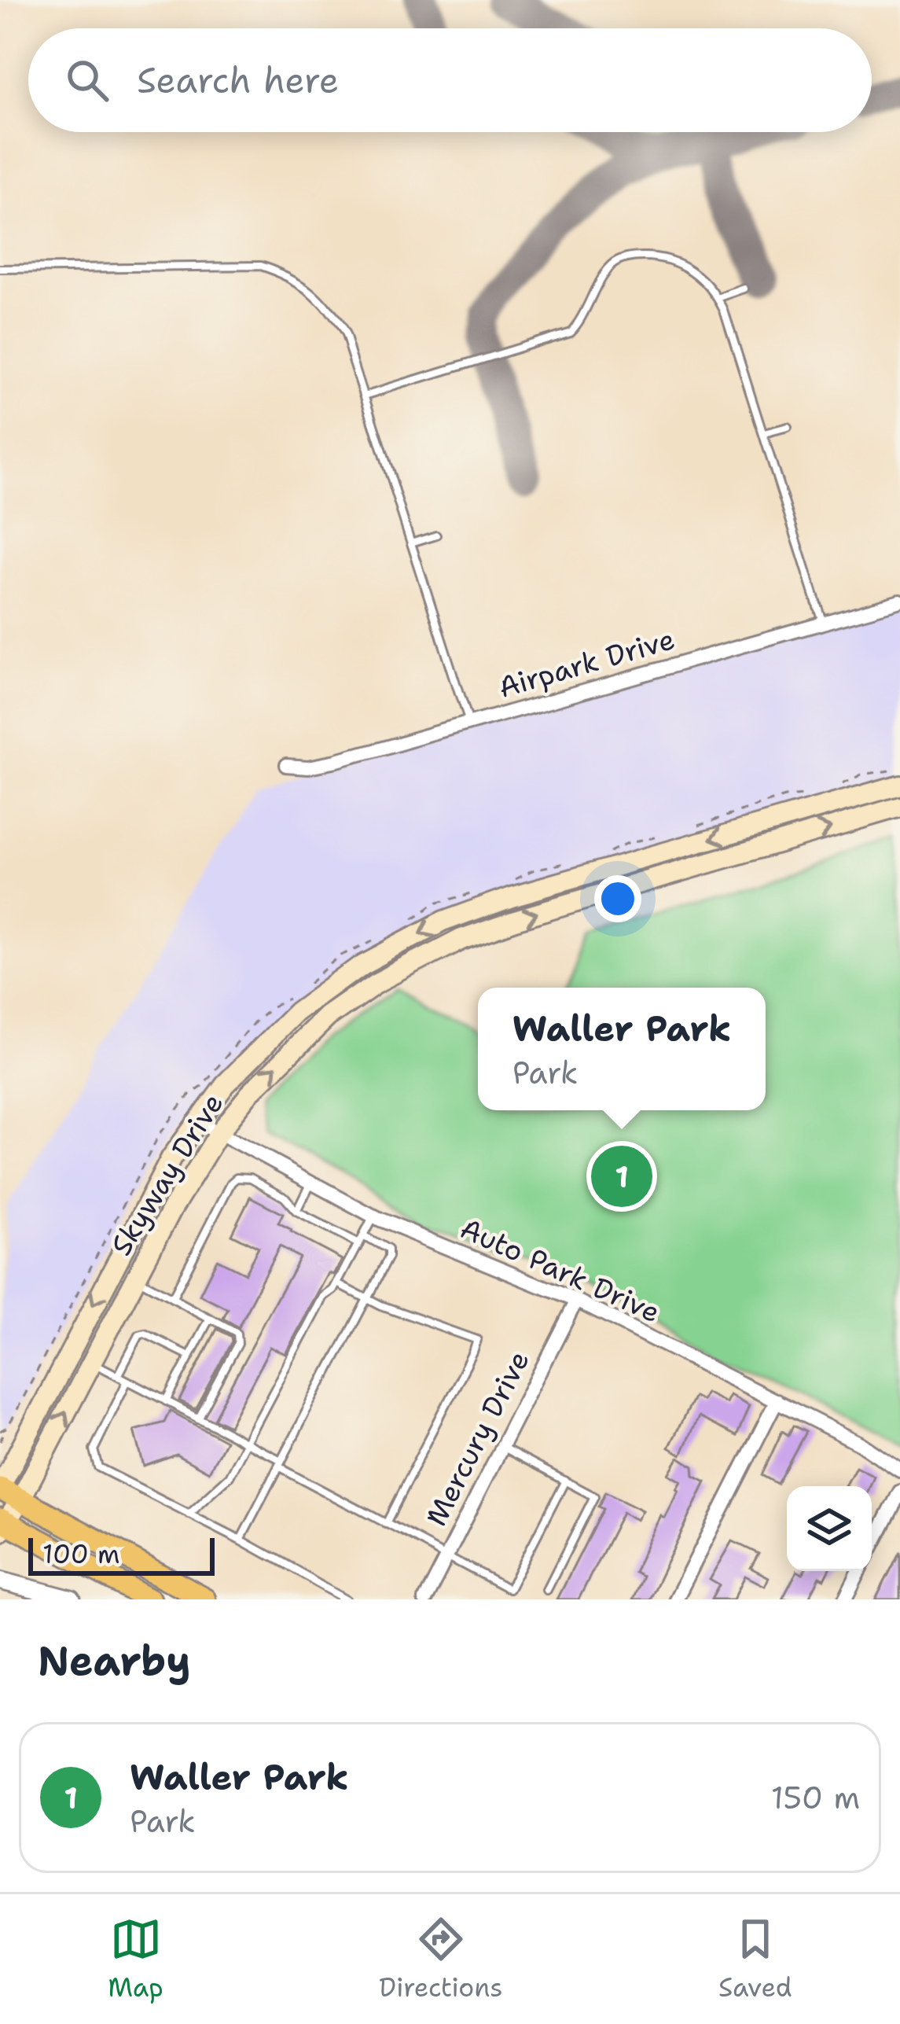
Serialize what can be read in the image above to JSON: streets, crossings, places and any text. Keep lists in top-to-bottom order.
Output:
{
  "streets": {
    "main road": ["Skyway Drive"],
    "street": ["Airpark Drive", "Auto Park Drive", "Mercury Drive"]
  },
  "crossings": [
    ["Skyway Drive", "Auto Park Drive"],
    ["Auto Park Drive", "Mercury Drive"]
  ],
  "scale_bar": "100 m",
  "page": {
    "search": "Search here",
    "popup": ["Waller Park", "Park"],
    "pins": "1",
    "scale": "100 m",
    "heading": "Nearby",
    "list": [
      {
        "mark": "1",
        "name": "Waller Park",
        "note": "Park",
        "value": "150 m"
      }
    ],
    "nav": ["Map", "Directions", "Saved"]
  }
}
